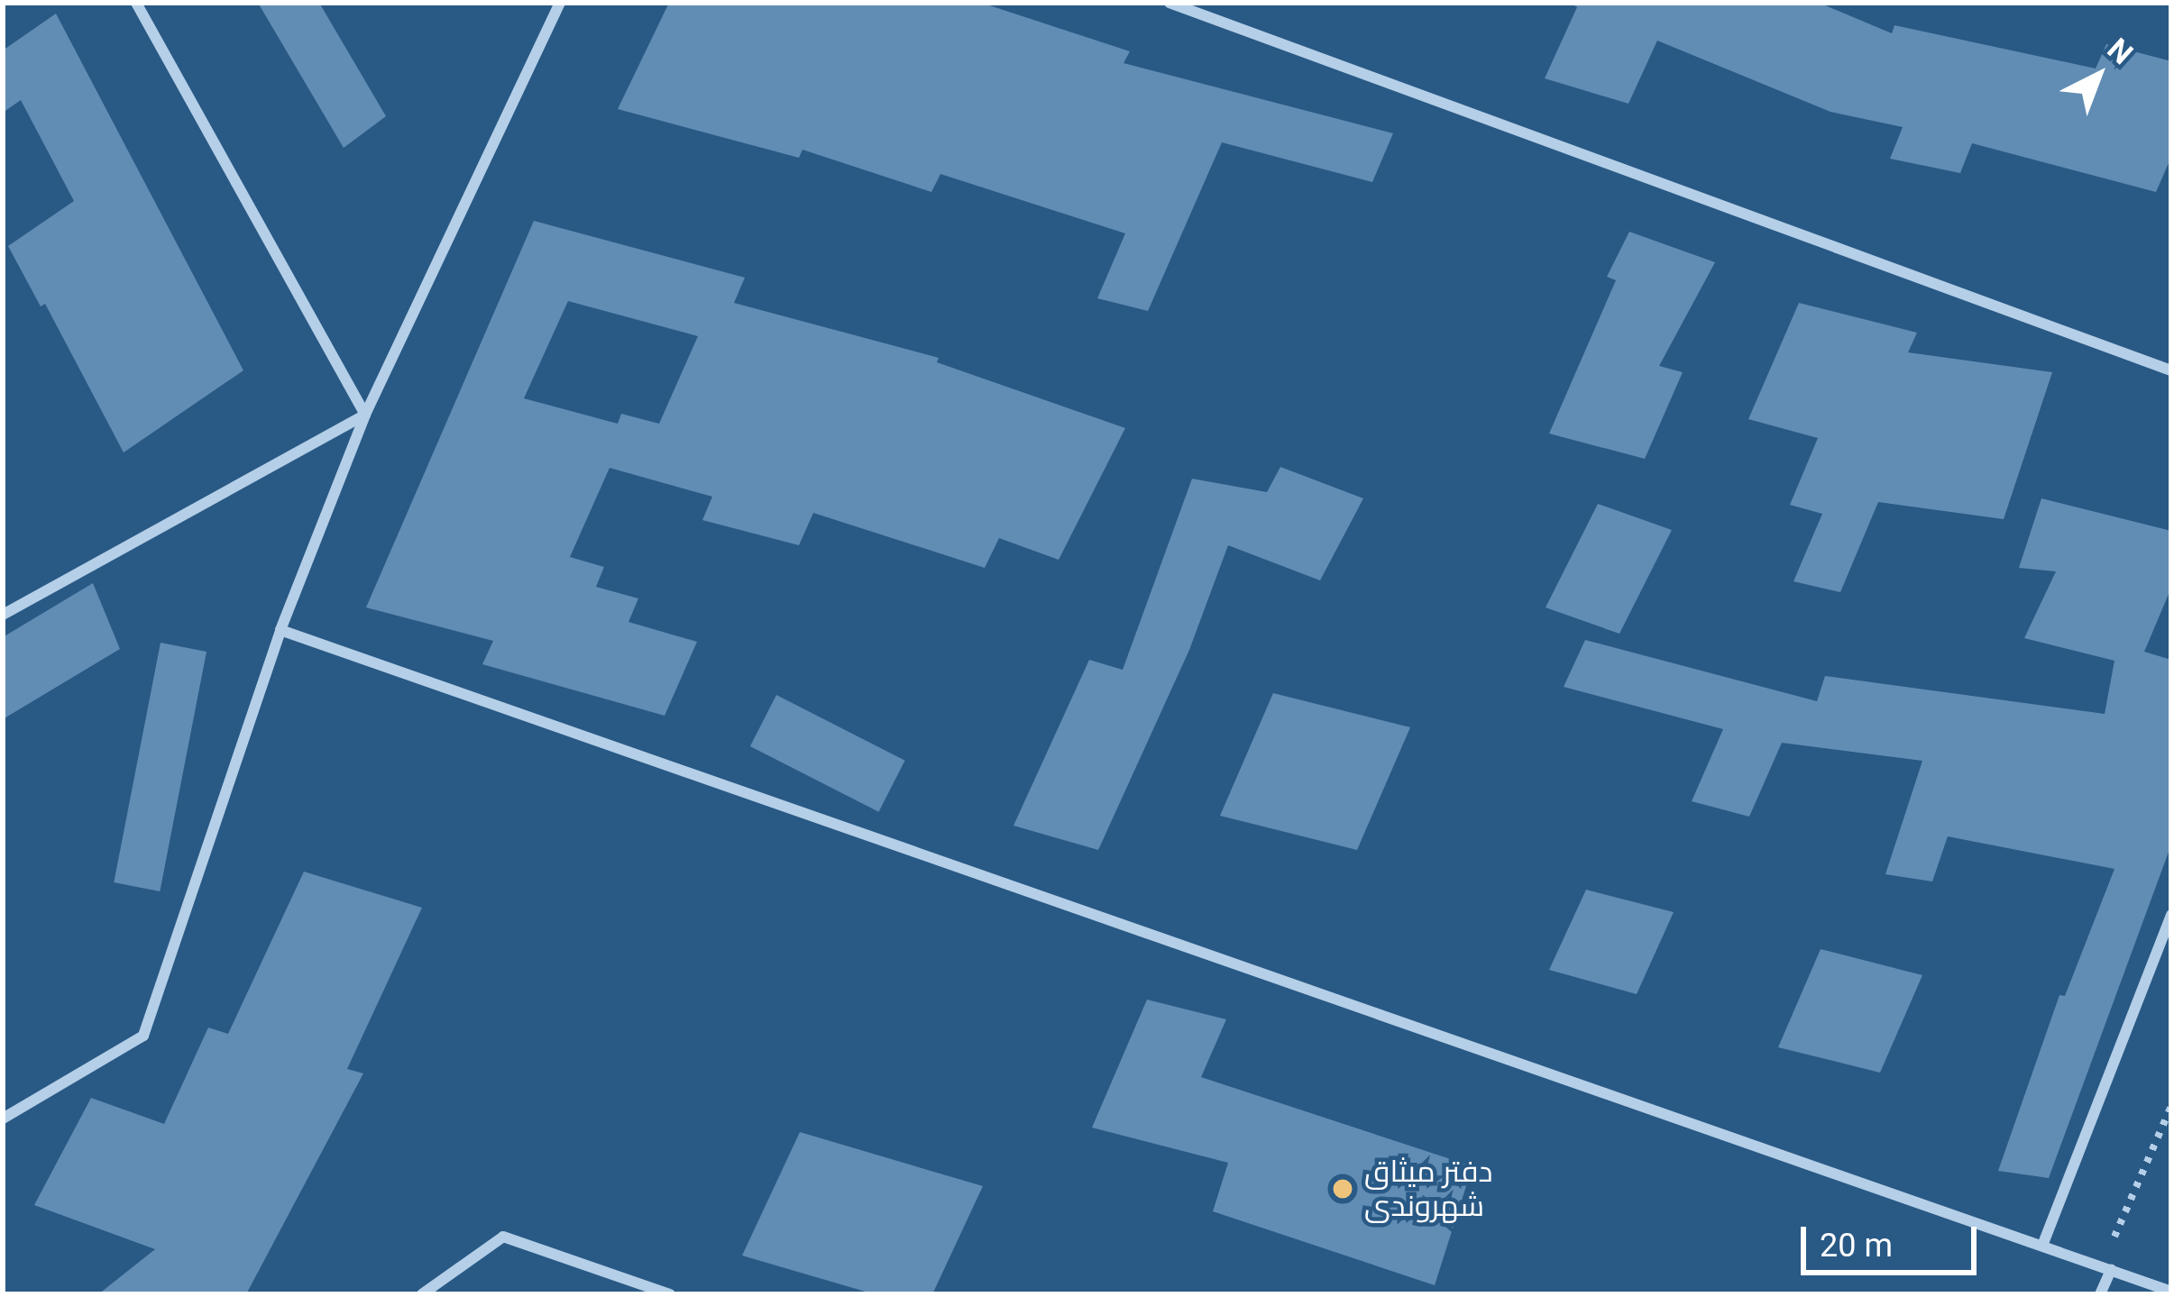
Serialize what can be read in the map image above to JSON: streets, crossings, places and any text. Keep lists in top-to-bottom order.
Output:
{
  "places": ["دفتر میثاق شهروندی"],
  "scale_bar": "20 m",
  "north": "top right"
}
